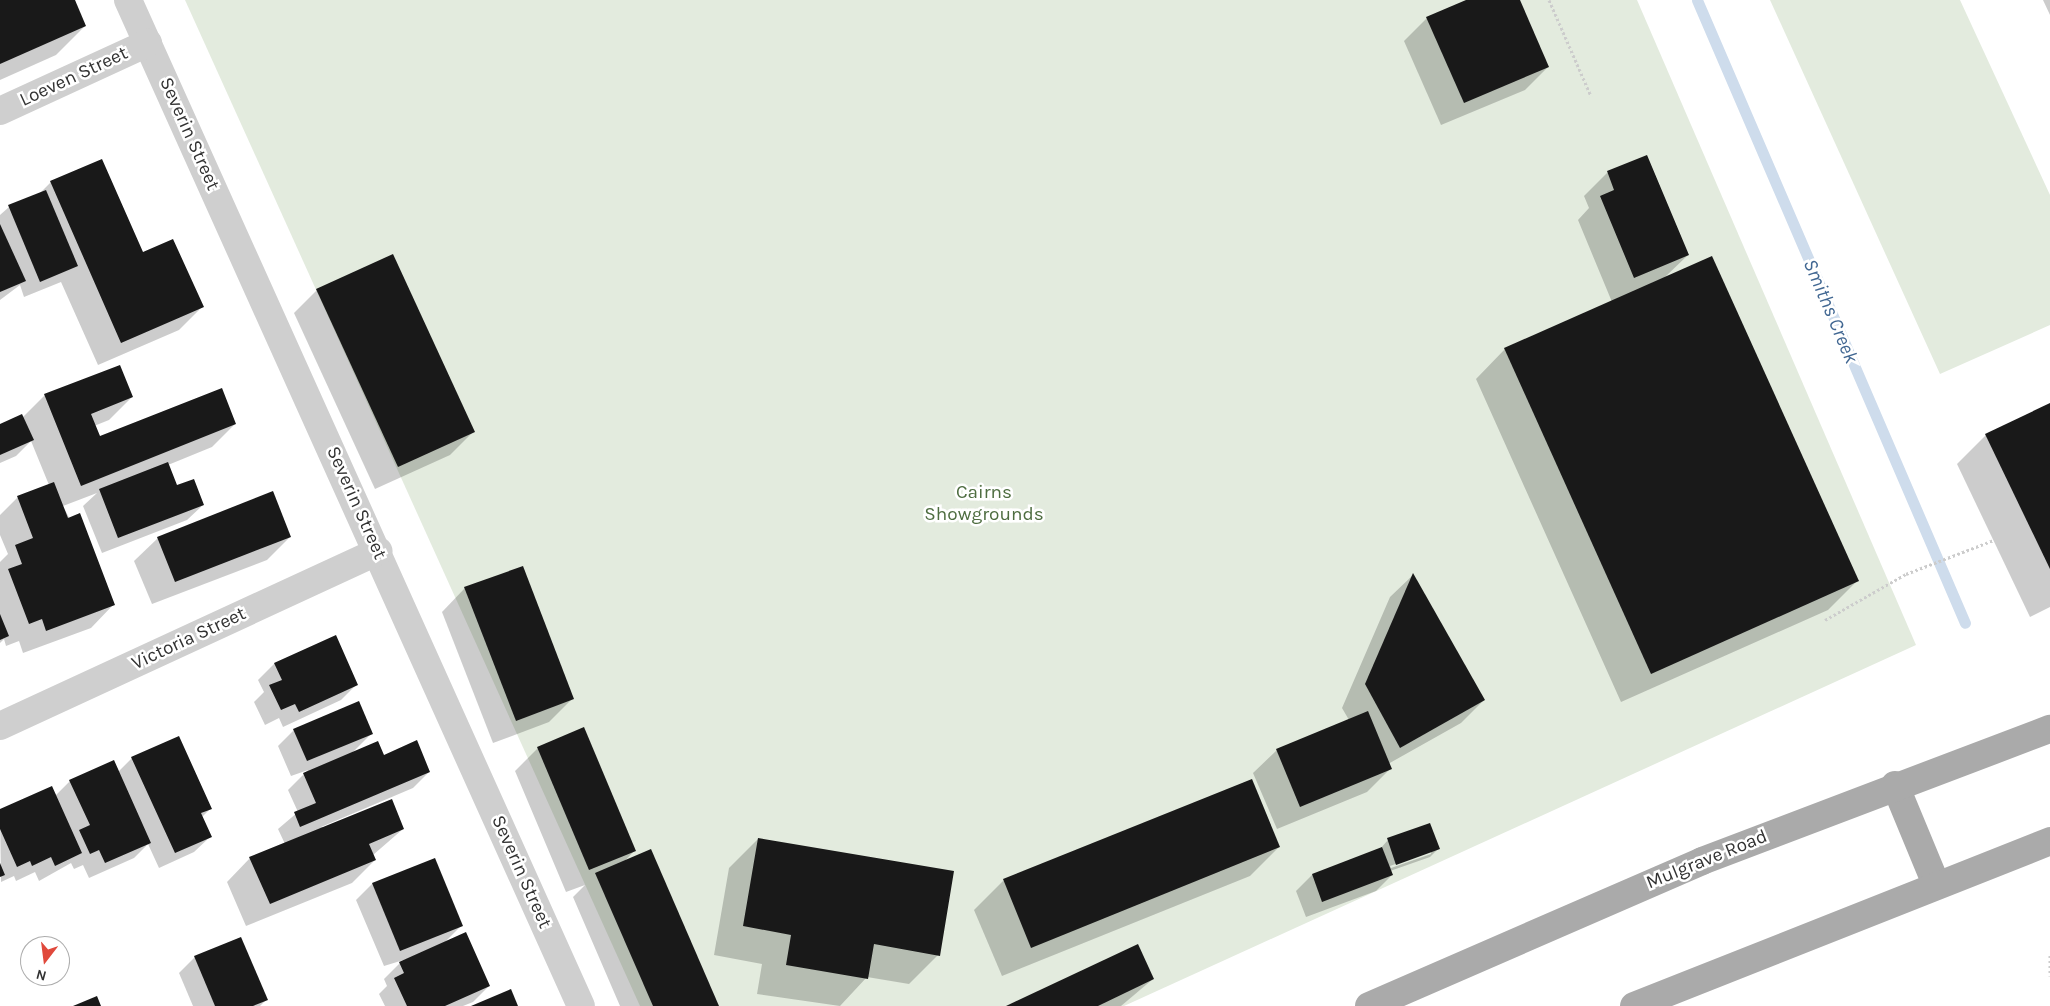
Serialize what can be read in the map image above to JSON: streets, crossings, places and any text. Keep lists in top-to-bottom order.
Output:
{
  "streets": {
    "main road": ["Mulgrave Road"],
    "street": ["Loeven Street", "Severin Street", "Victoria Street"]
  },
  "crossings": [
    ["Loeven Street", "Severin Street"],
    ["Severin Street", "Victoria Street"]
  ],
  "water": ["Smiths Creek"],
  "parks": ["Cairns Showgrounds"],
  "north": "bottom"
}
